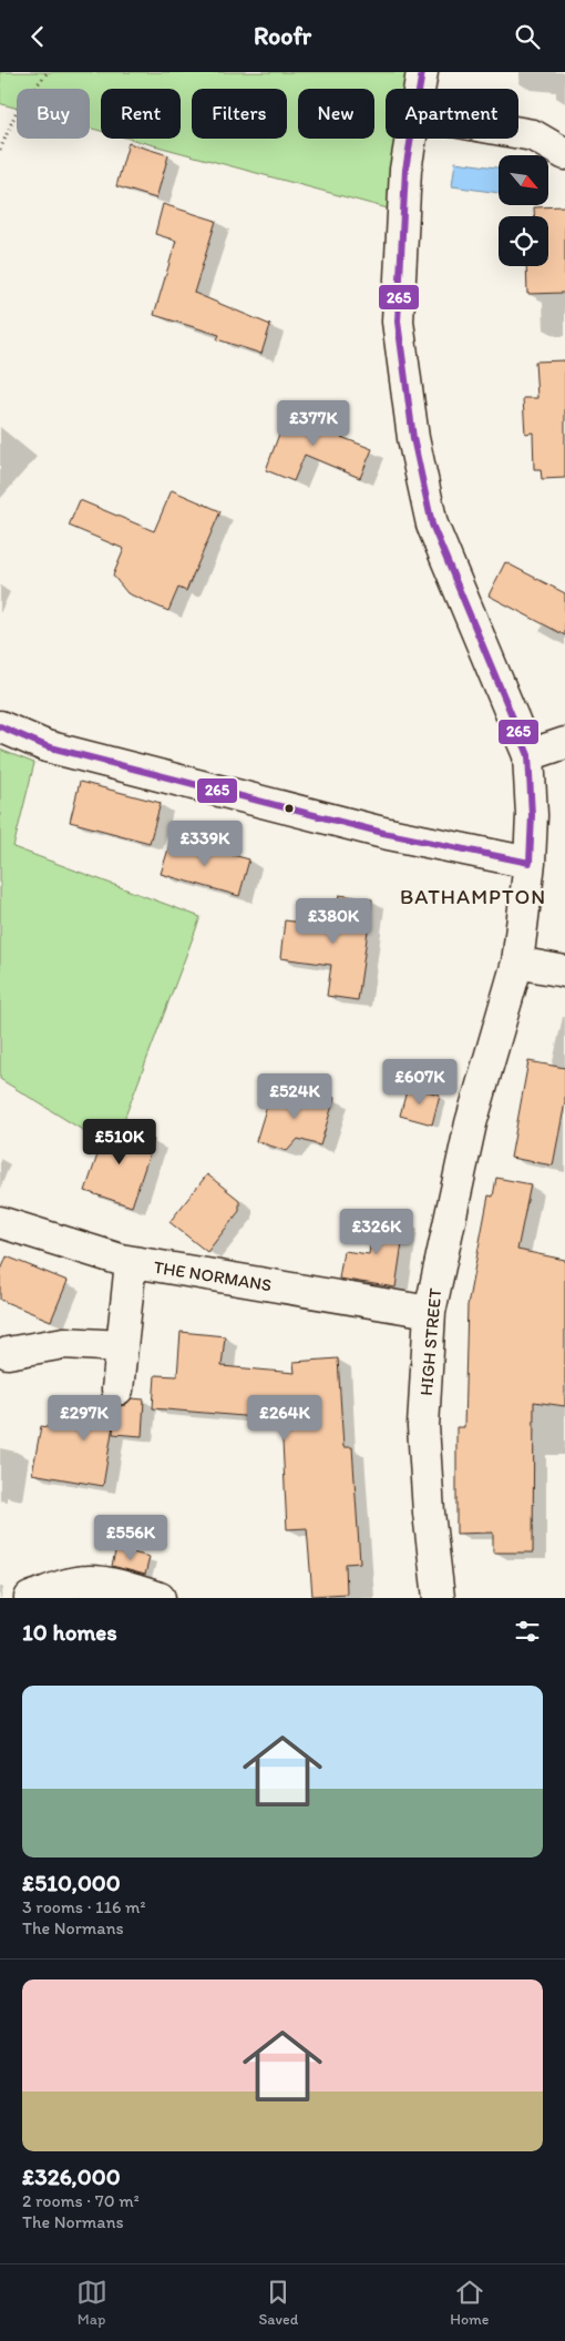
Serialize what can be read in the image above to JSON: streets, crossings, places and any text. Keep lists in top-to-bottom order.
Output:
{
  "streets": {
    "street": ["THE NORMANS", "HIGH STREET"]
  },
  "crossings": [
    ["THE NORMANS", "HIGH STREET"]
  ],
  "districts": ["BATHAMPTON"],
  "lines": ["transit line 265"],
  "north": "bottom right",
  "page": {
    "header": "Roofr",
    "chip": [
      "Buy",
      "Rent",
      "Filters",
      "New",
      "Apartment"
    ],
    "price": [
      "£377K",
      "£339K",
      "£380K",
      "£607K",
      "£524K",
      "£510K",
      "£326K",
      "£297K",
      "£264K",
      "£556K"
    ],
    "heading": "10 homes",
    "list": [
      {
        "name": "£510,000",
        "note": "3 rooms · 116 m² · The Normans"
      },
      {
        "name": "£326,000",
        "note": "2 rooms · 70 m² · The Normans"
      }
    ],
    "tabs": ["Map", "Saved", "Home"]
  }
}
